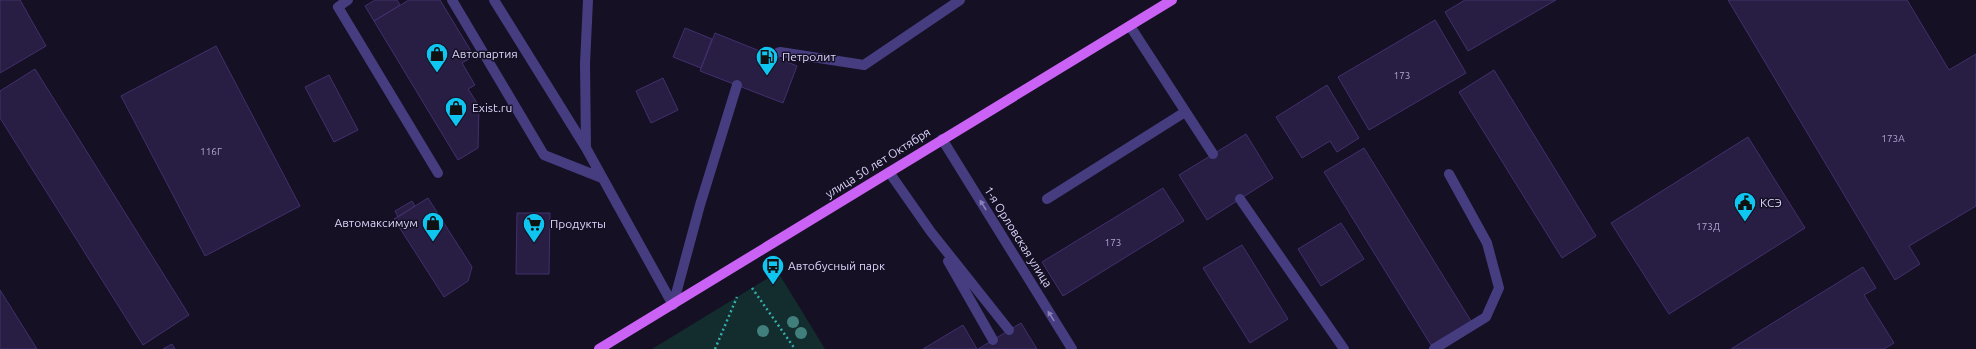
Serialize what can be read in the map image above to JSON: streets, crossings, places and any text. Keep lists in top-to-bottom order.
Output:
{
  "streets": {
    "main road": ["улица 50 лет Октября"],
    "street": ["1-я Орловская улица"]
  },
  "crossings": [
    ["улица 50 лет Октября", "1-я Орловская улица"]
  ],
  "places": {
    "shop": ["Автопартия", "Exist.ru", "Автомаксимум"],
    "fuel station": ["Петролит"],
    "public building": ["КСЭ"],
    "supermarket": ["Продукты"],
    "bus stop": ["Автобусный парк"]
  },
  "house_numbers": [
    "173",
    "173А",
    "116Г",
    "173Д",
    "173"
  ]
}
